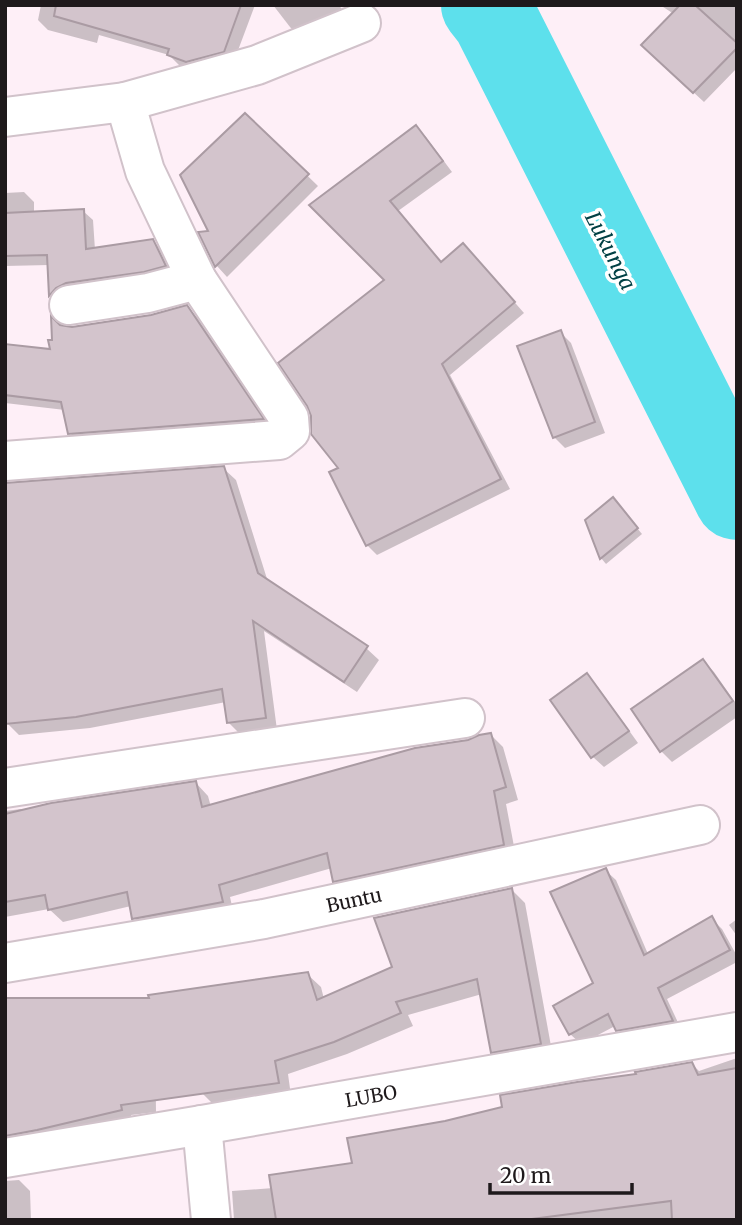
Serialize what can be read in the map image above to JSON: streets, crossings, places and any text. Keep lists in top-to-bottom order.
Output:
{
  "streets": {
    "street": ["Buntu", "LUBO"]
  },
  "water": ["Lukunga"],
  "scale_bar": "20 m"
}
